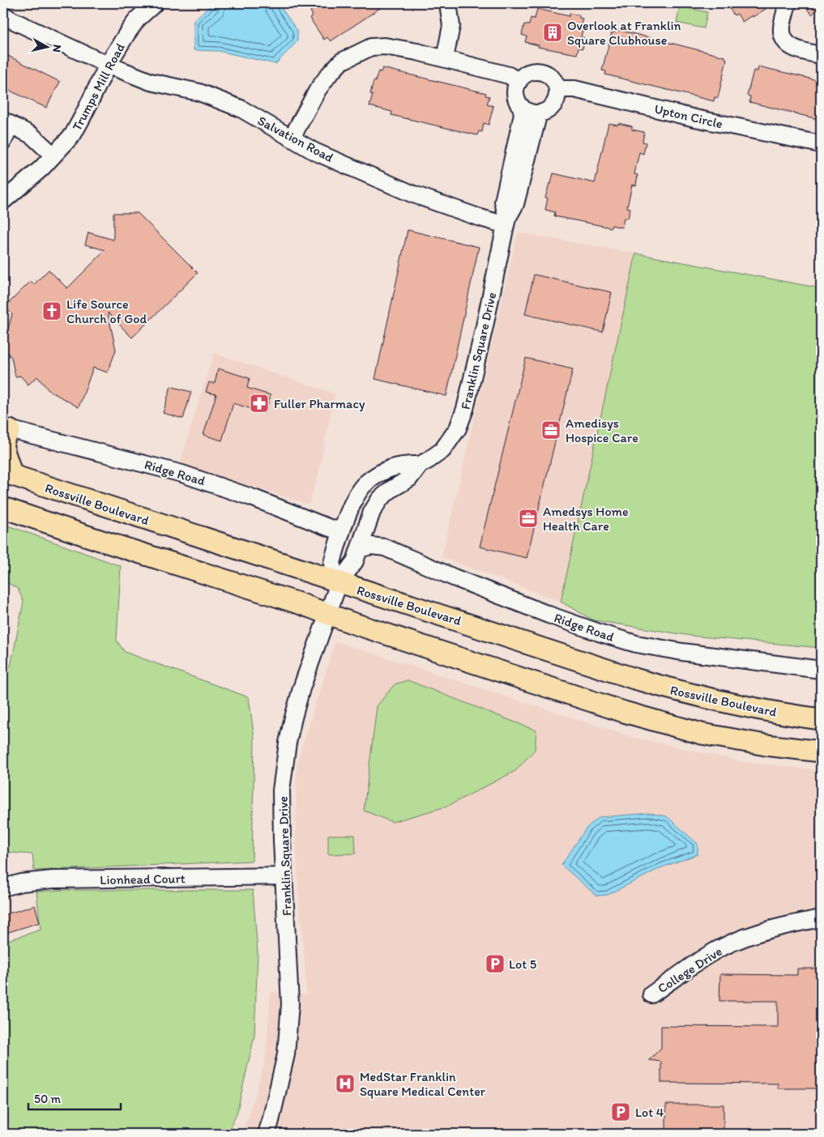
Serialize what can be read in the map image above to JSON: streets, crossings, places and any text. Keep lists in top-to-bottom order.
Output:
{
  "streets": {
    "main road": ["Rossville Boulevard"],
    "street": [
      "Trumps Mill Road",
      "Upton Circle",
      "Salvation Road",
      "Franklin Square Drive",
      "Ridge Road",
      "Lionhead Court",
      "College Drive"
    ]
  },
  "crossings": [
    ["Trumps Mill Road", "Salvation Road"],
    ["Upton Circle", "Franklin Square Drive"],
    ["Salvation Road", "Franklin Square Drive"],
    ["Franklin Square Drive", "Ridge Road"],
    ["Franklin Square Drive", "Rossville Boulevard"],
    ["Franklin Square Drive", "Lionhead Court"]
  ],
  "places": {
    "building": ["Overlook at Franklin Square Clubhouse"],
    "church": ["Life Source Church of God"],
    "pharmacy": ["Fuller Pharmacy"],
    "office": ["Amedisys Hospice Care", "Amedsys Home Health Care"],
    "parking": ["Lot 5", "Lot 4"],
    "hospital": ["MedStar Franklin Square Medical Center"]
  },
  "scale_bar": "50 m",
  "north": "right"
}
